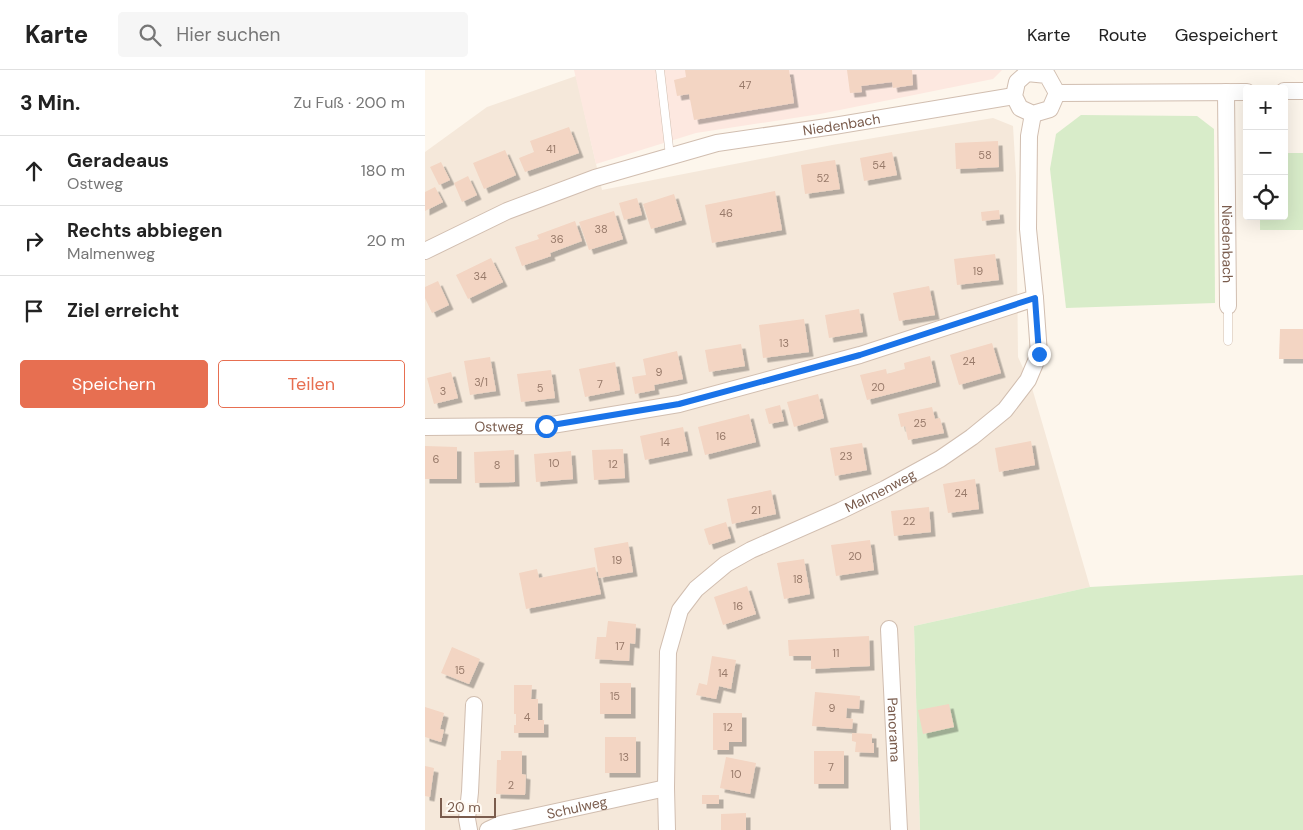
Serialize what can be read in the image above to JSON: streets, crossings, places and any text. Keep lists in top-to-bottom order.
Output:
{
  "streets": {
    "street": [
      "Niedenbach",
      "Ostweg",
      "Malmenweg",
      "Panorama",
      "Schulweg"
    ]
  },
  "crossings": [
    ["Niedenbach", "Malmenweg"],
    ["Ostweg", "Malmenweg"],
    ["Malmenweg", "Schulweg"]
  ],
  "house_numbers": [
    "47",
    "41",
    "58",
    "54",
    "52",
    "46",
    "38",
    "36",
    "19",
    "34",
    "13",
    "24",
    "9",
    "3/1",
    "7",
    "20",
    "5",
    "3",
    "25",
    "16",
    "14",
    "23",
    "6",
    "10",
    "12",
    "8",
    "24",
    "21",
    "22",
    "20",
    "19",
    "18",
    "16",
    "17",
    "11",
    "15",
    "14",
    "15",
    "9",
    "4",
    "12",
    "13",
    "7",
    "10",
    "2"
  ],
  "scale_bar": "20 m",
  "page": {
    "header": "Karte",
    "search": "Hier suchen",
    "nav": ["Karte", "Route", "Gespeichert"],
    "heading": ["3 Min.", "Zu Fuß · 200 m"],
    "map_buttons": ["+", "−"],
    "list": [
      ["Geradeaus", "Ostweg", "180 m"],
      ["Rechts abbiegen", "Malmenweg", "20 m"],
      "Ziel erreicht"
    ],
    "buttons": ["Speichern", "Teilen"],
    "scale": "20 m"
  }
}
